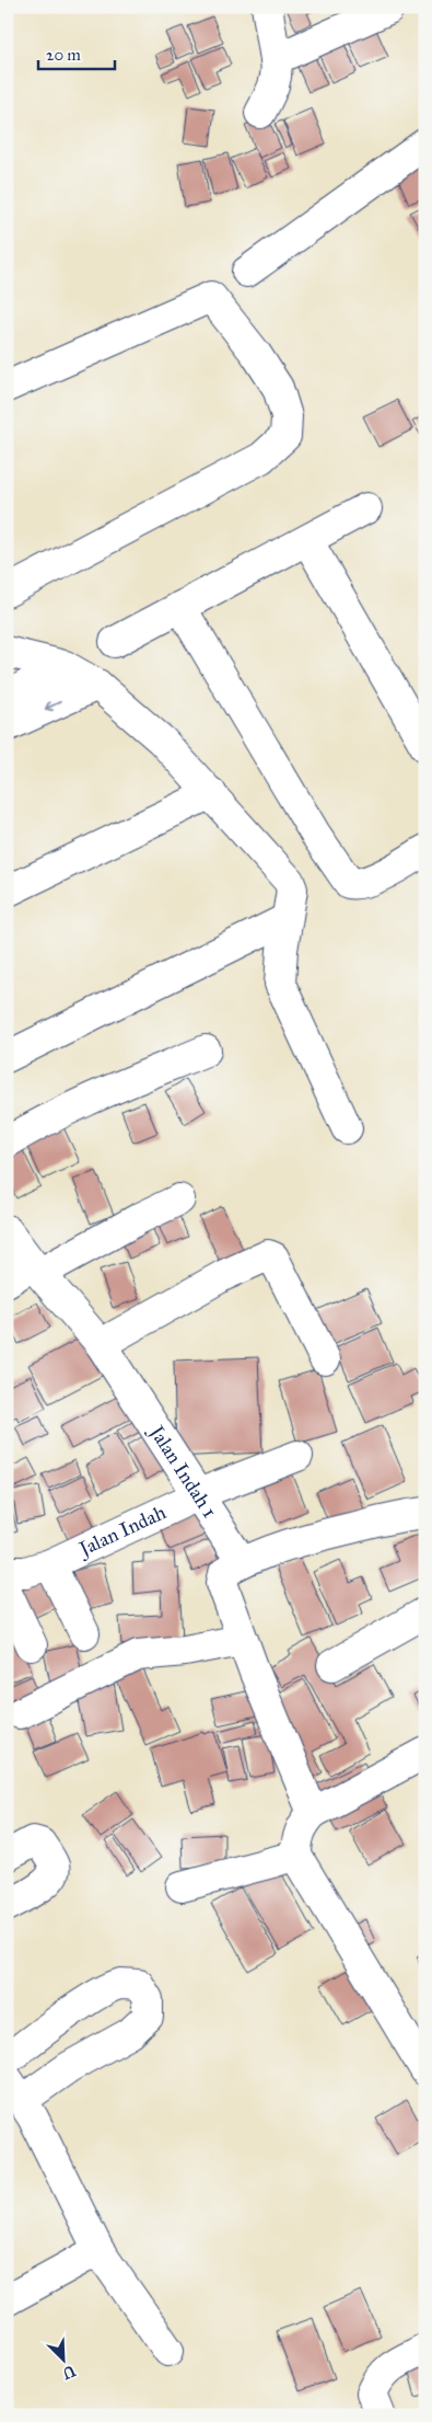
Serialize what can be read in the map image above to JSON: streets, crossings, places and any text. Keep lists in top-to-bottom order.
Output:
{
  "streets": {
    "street": ["Jalan Indah 1", "Jalan Indah"]
  },
  "crossings": [
    ["Jalan Indah 1", "Jalan Indah"]
  ],
  "scale_bar": "20 m",
  "north": "bottom right"
}
